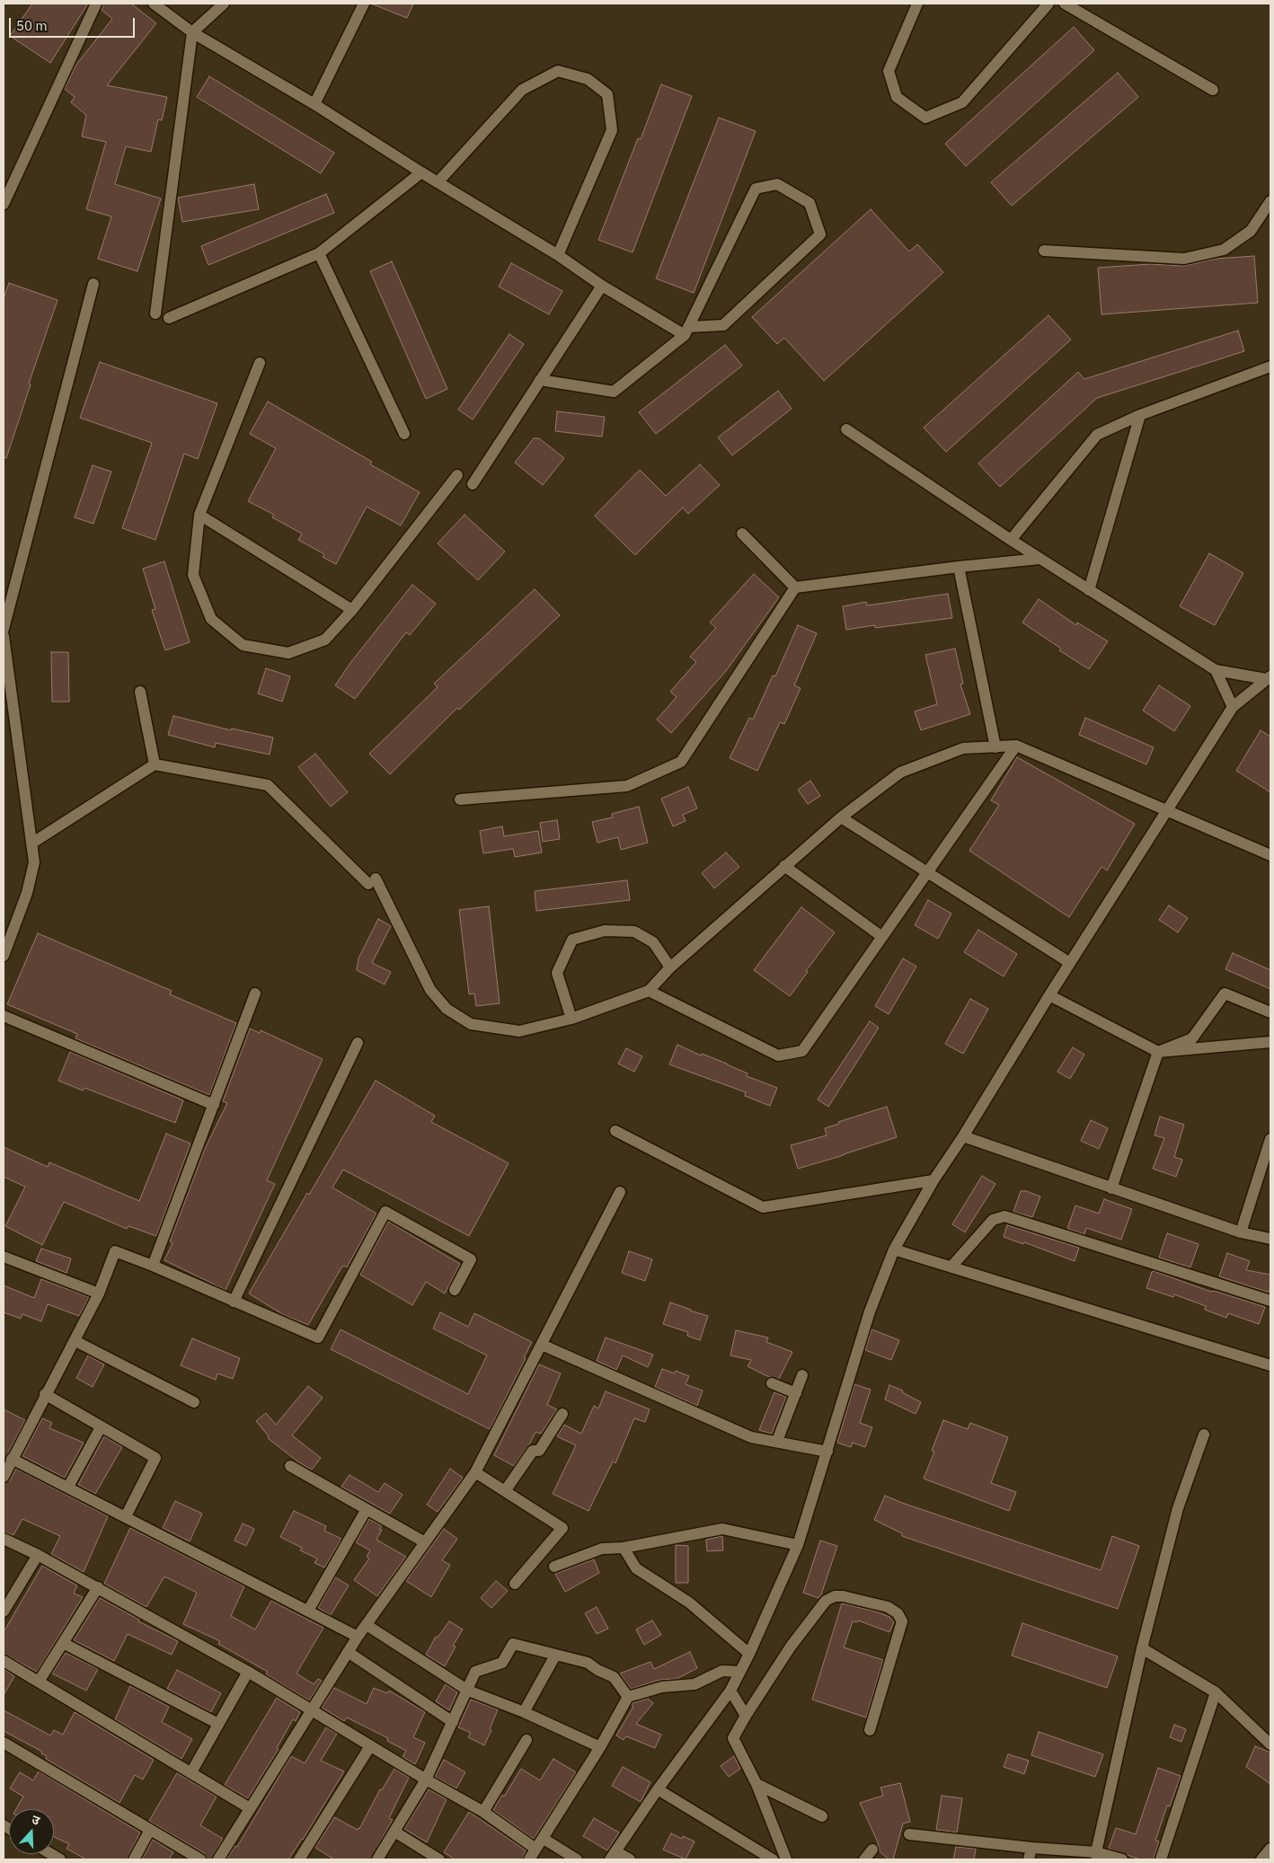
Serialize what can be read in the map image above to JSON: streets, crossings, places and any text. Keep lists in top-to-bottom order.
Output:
{
  "scale_bar": "50 m",
  "north": "top"
}
